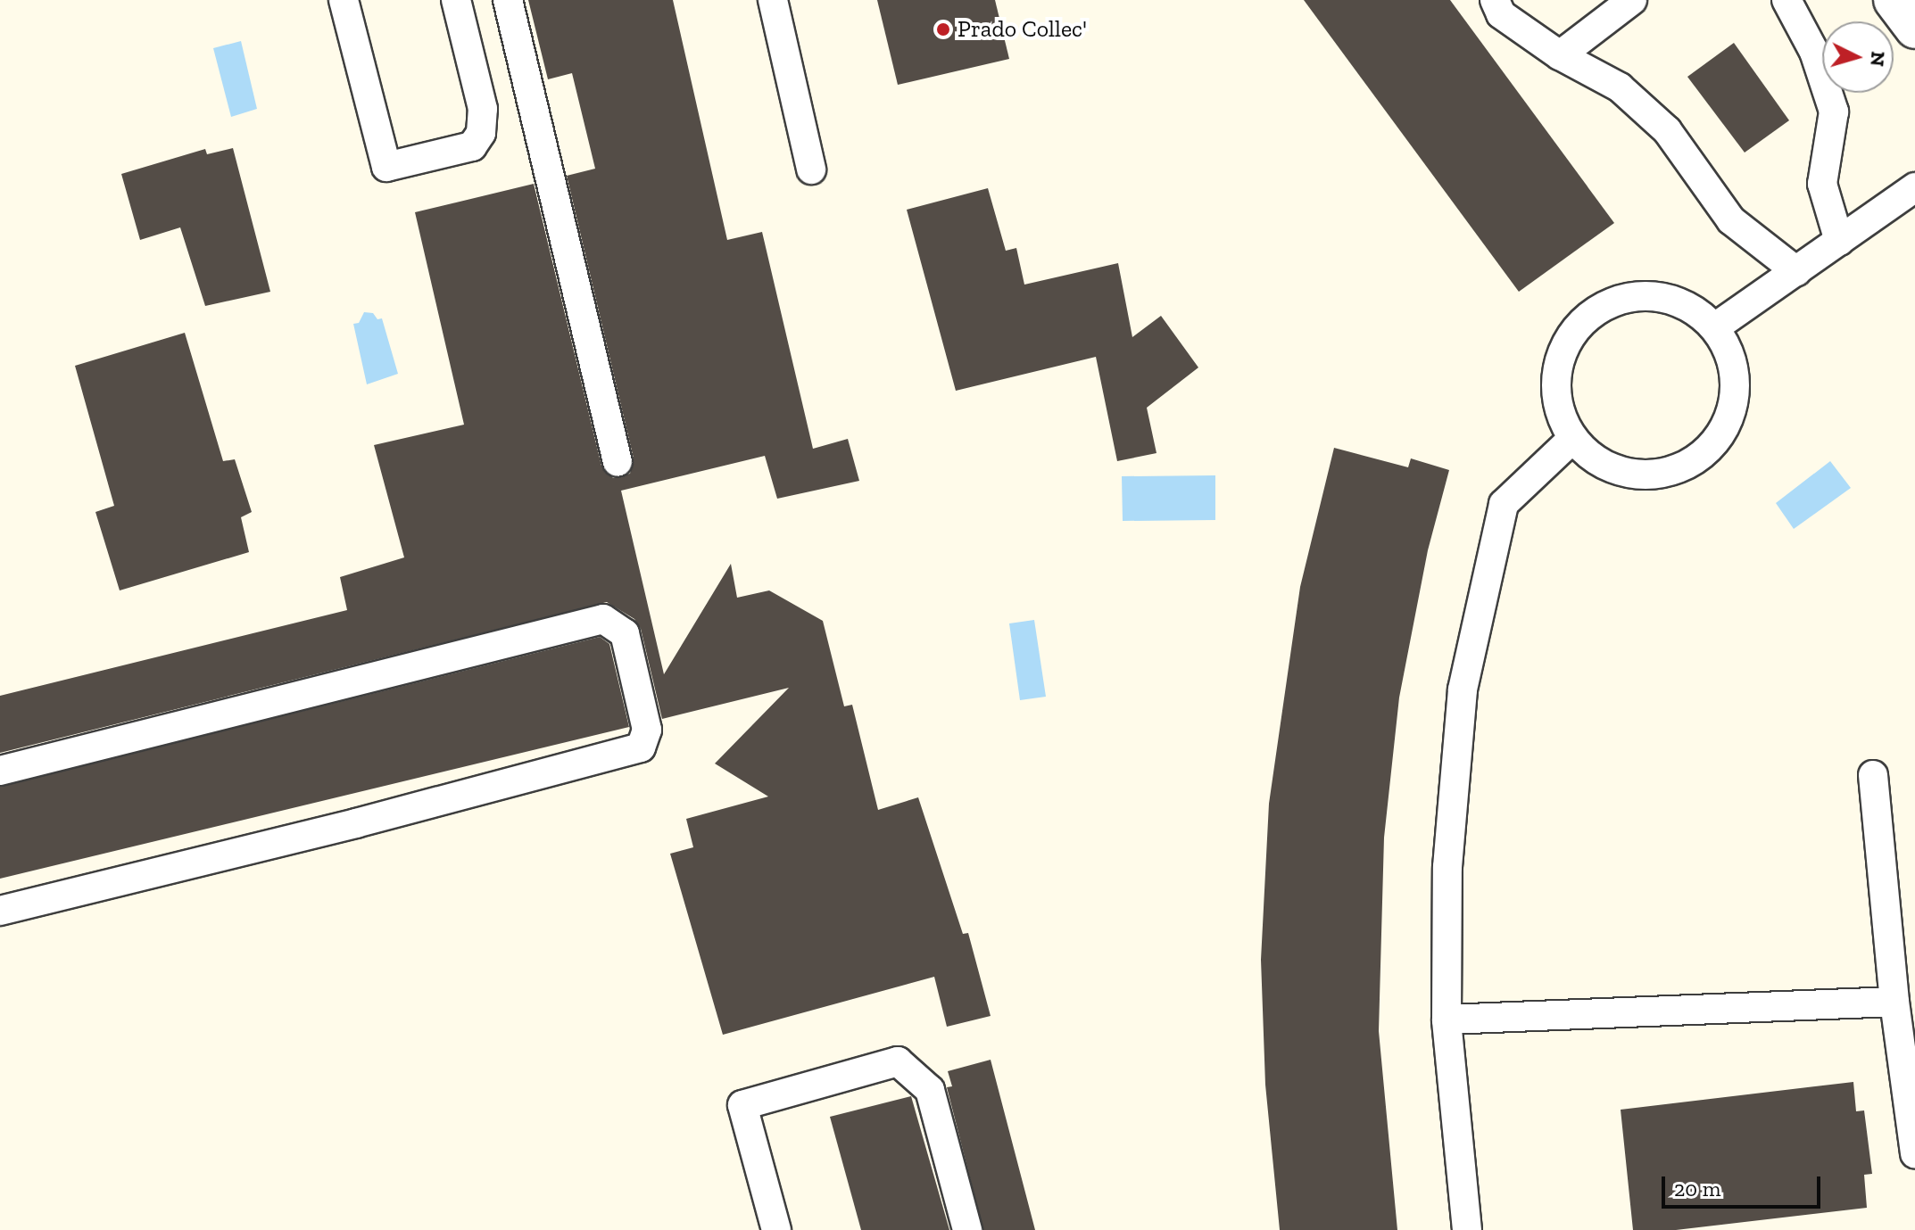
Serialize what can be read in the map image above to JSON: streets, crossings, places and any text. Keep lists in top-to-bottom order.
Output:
{
  "places": ["Prado Collec'"],
  "scale_bar": "20 m",
  "north": "right"
}
